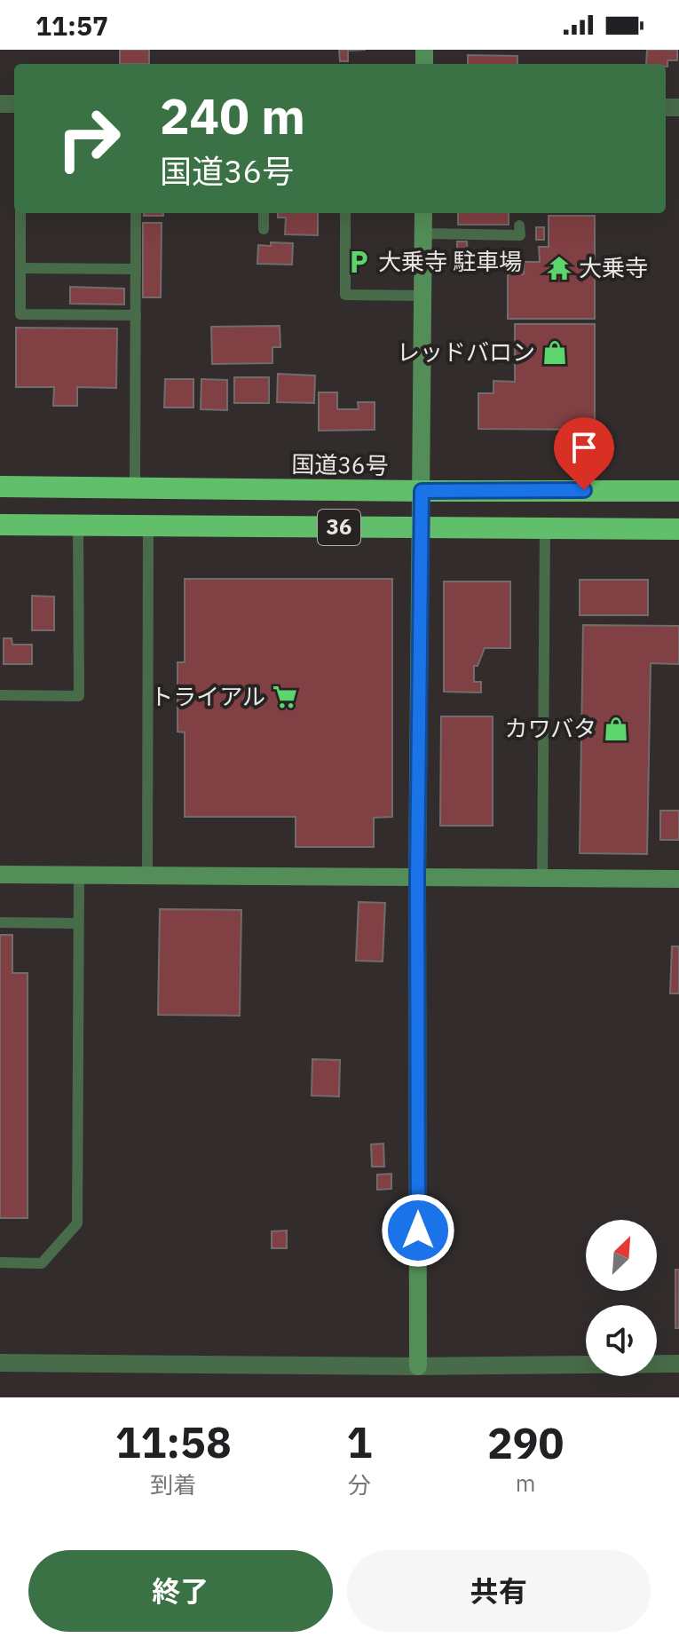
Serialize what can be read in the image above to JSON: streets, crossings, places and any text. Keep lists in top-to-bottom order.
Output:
{
  "streets": {
    "highway": ["国道36号", "36"]
  },
  "places": {
    "parking": ["大乗寺 駐車場"],
    "temple": ["大乗寺"],
    "shop": ["レッドバロン", "カワバタ"],
    "supermarket": ["トライアル"]
  },
  "north": "top right",
  "page": {
    "status": "11:57",
    "turn": ["240 m", "国道36号"],
    "eta": [
      "11:58",
      "到着",
      "1",
      "分",
      "290",
      "m"
    ],
    "buttons": ["終了", "共有"]
  }
}
